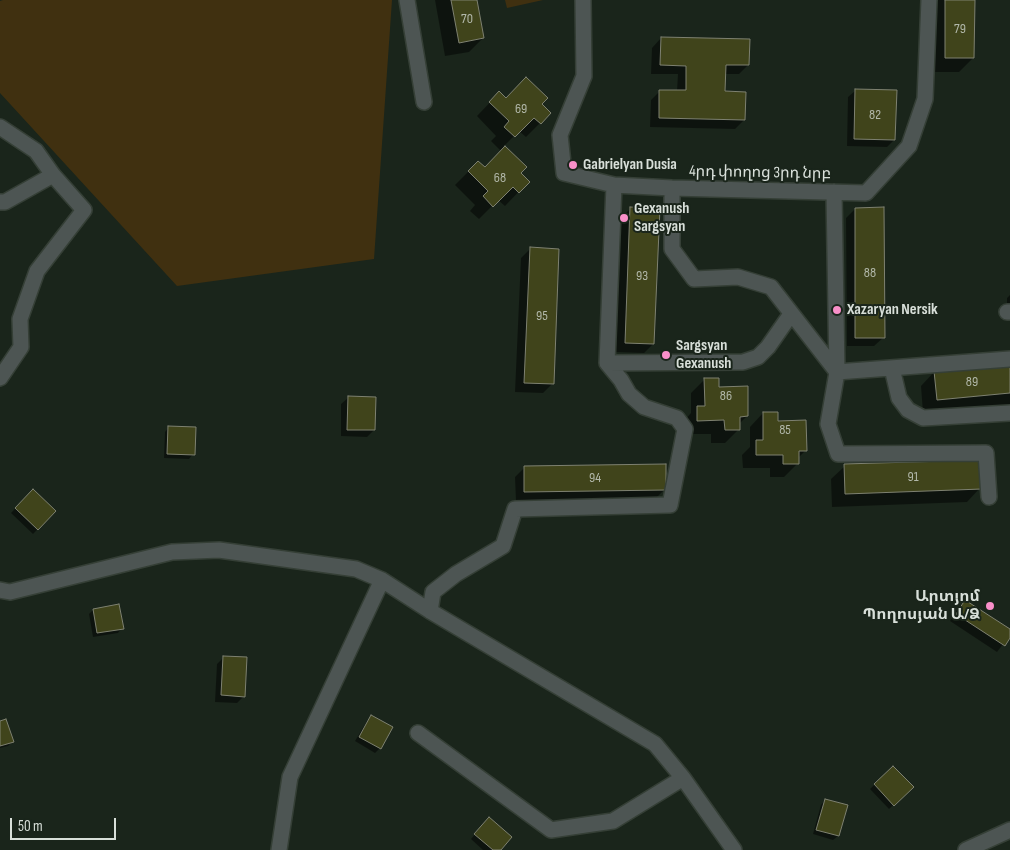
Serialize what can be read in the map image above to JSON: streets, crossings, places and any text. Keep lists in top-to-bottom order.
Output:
{
  "streets": {
    "street": ["4րդ փողոց 3րդ նրբ"]
  },
  "places": [
    "Gabrielyan Dusia",
    "Gexanush Sargsyan",
    "Xazaryan Nersik",
    "Sargsyan Gexanush",
    "Արտյոմ Պողոսյան Ա/Ձ"
  ],
  "house_numbers": [
    "70",
    "79",
    "69",
    "82",
    "68",
    "88",
    "93",
    "95",
    "89",
    "86",
    "85",
    "91",
    "94"
  ],
  "scale_bar": "50 m"
}
